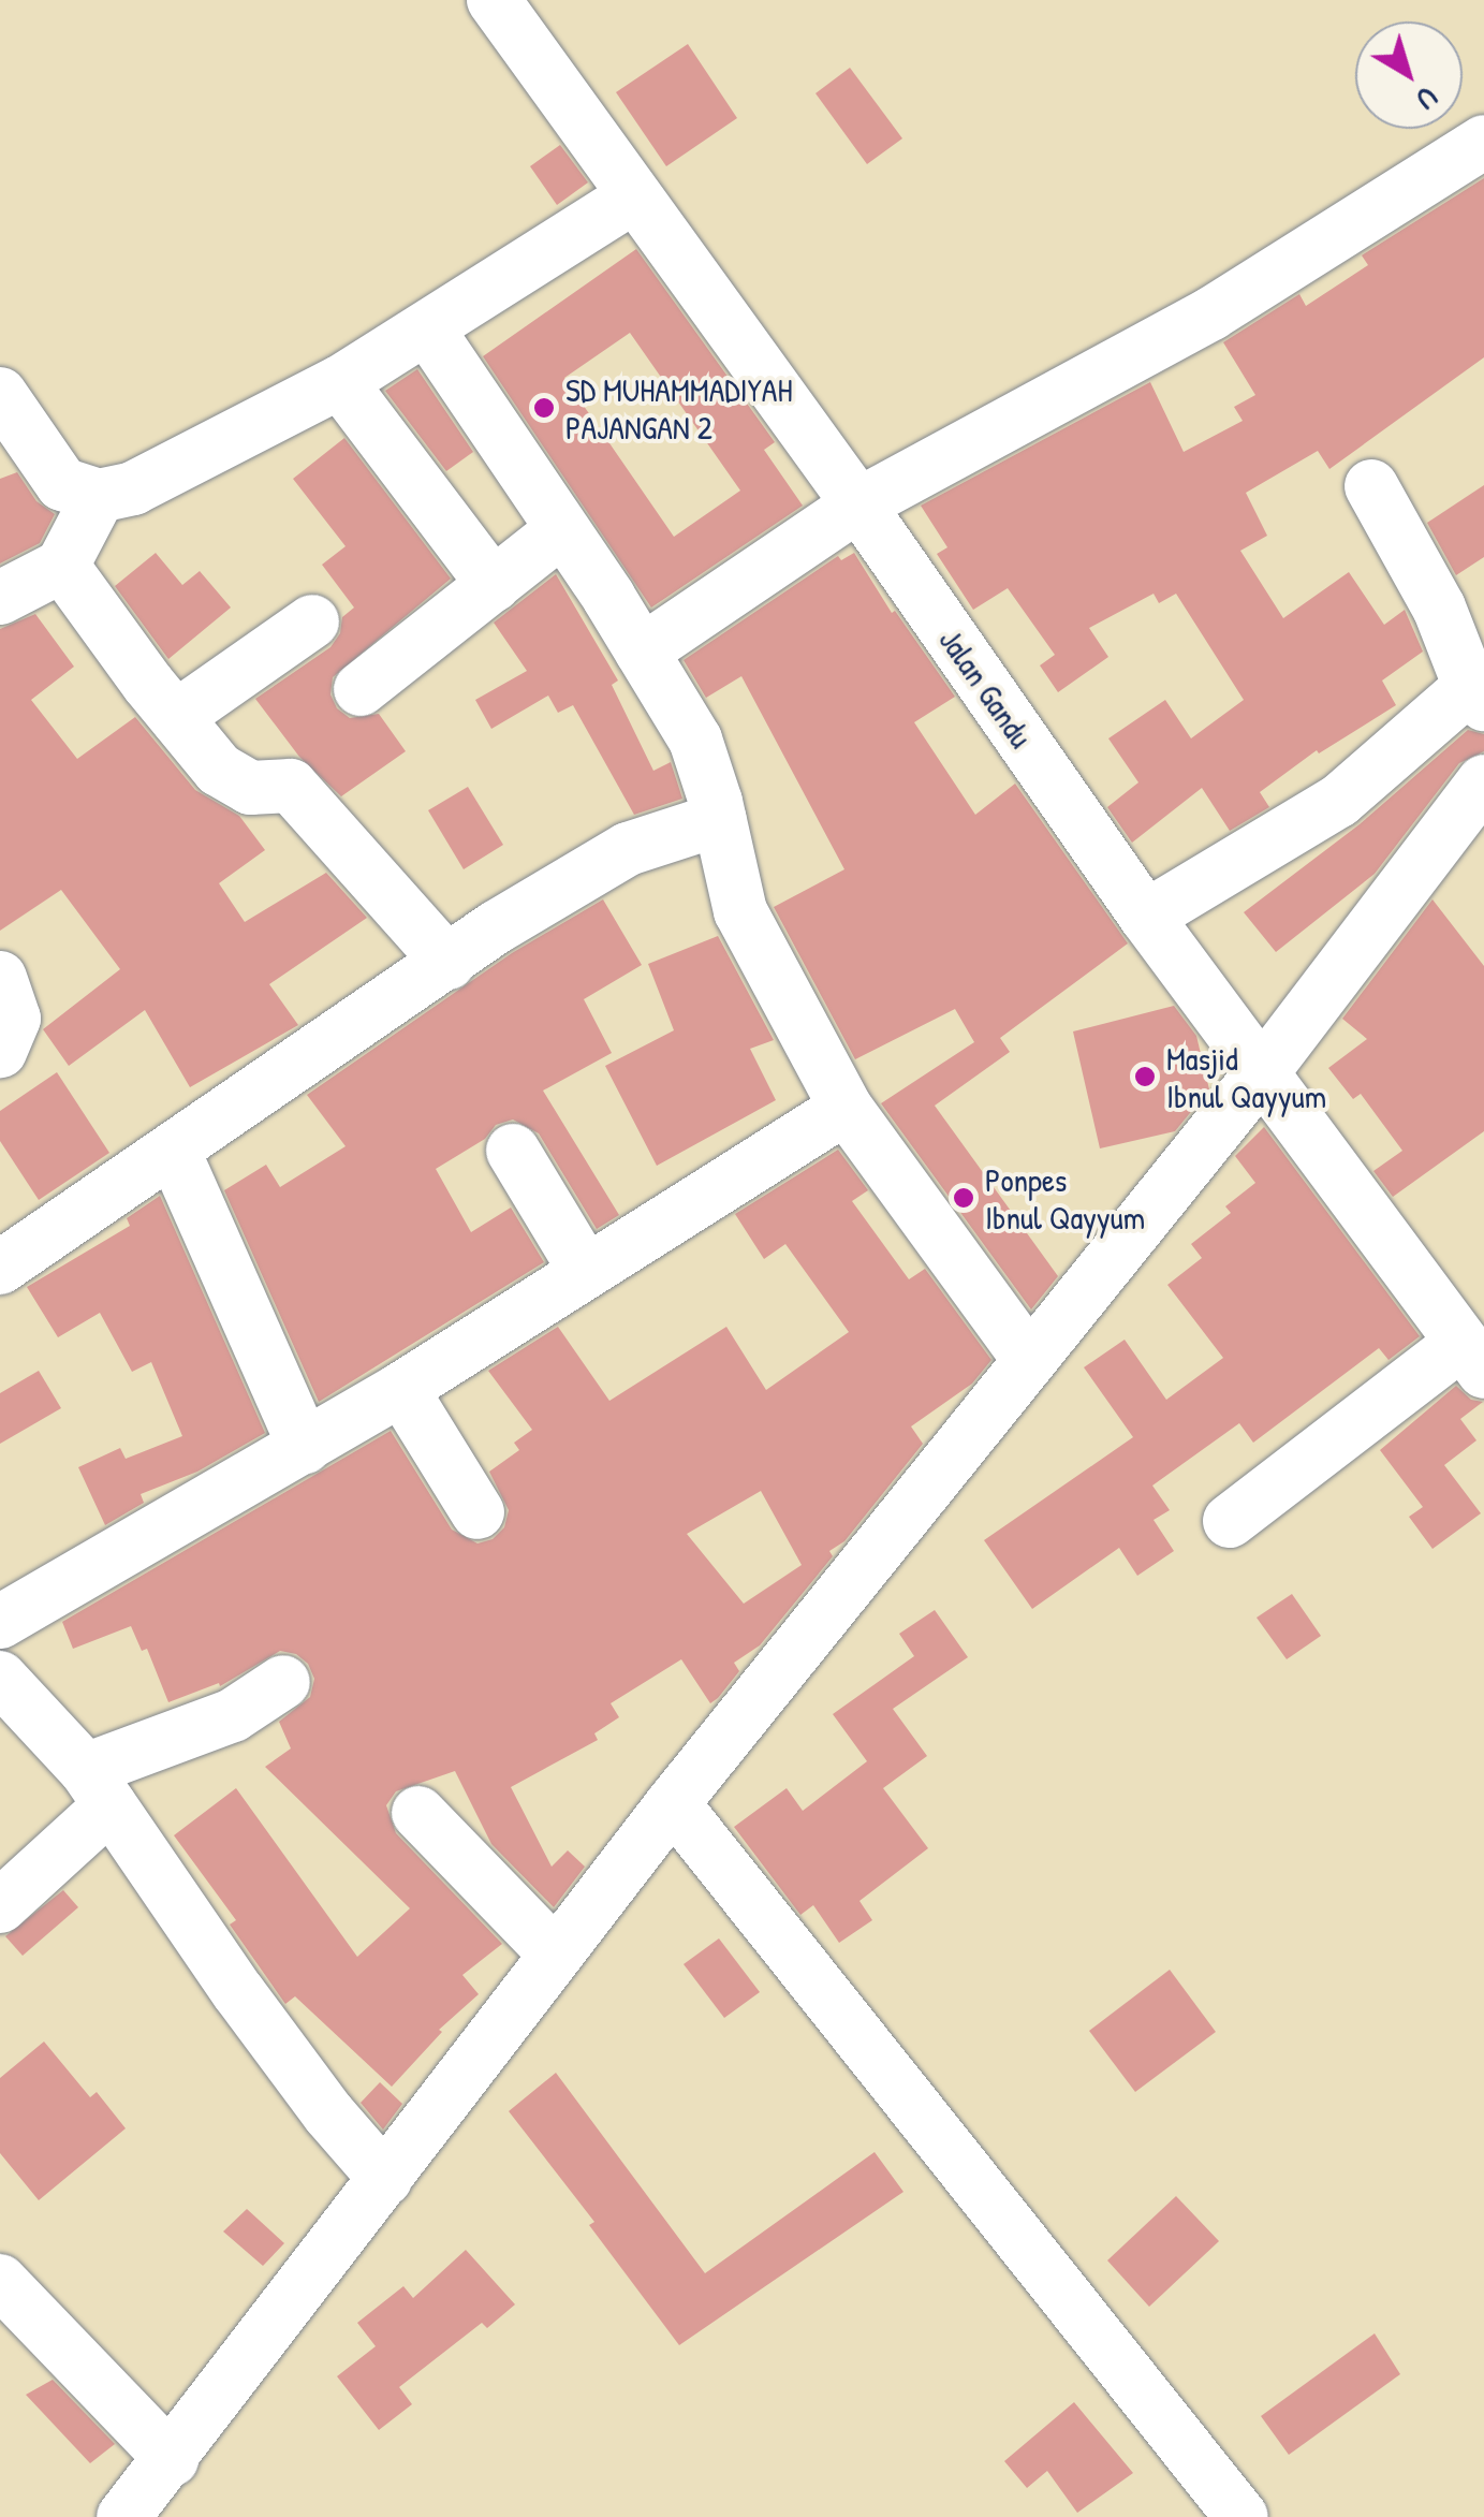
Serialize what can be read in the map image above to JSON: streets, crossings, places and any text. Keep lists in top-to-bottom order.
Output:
{
  "streets": {
    "street": ["Jalan Gandu"]
  },
  "places": ["SD MUHAMMADIYAH PAJANGAN 2", "Masjid Ibnul Qayyum", "Ponpes Ibnul Qayyum"],
  "north": "bottom right"
}
